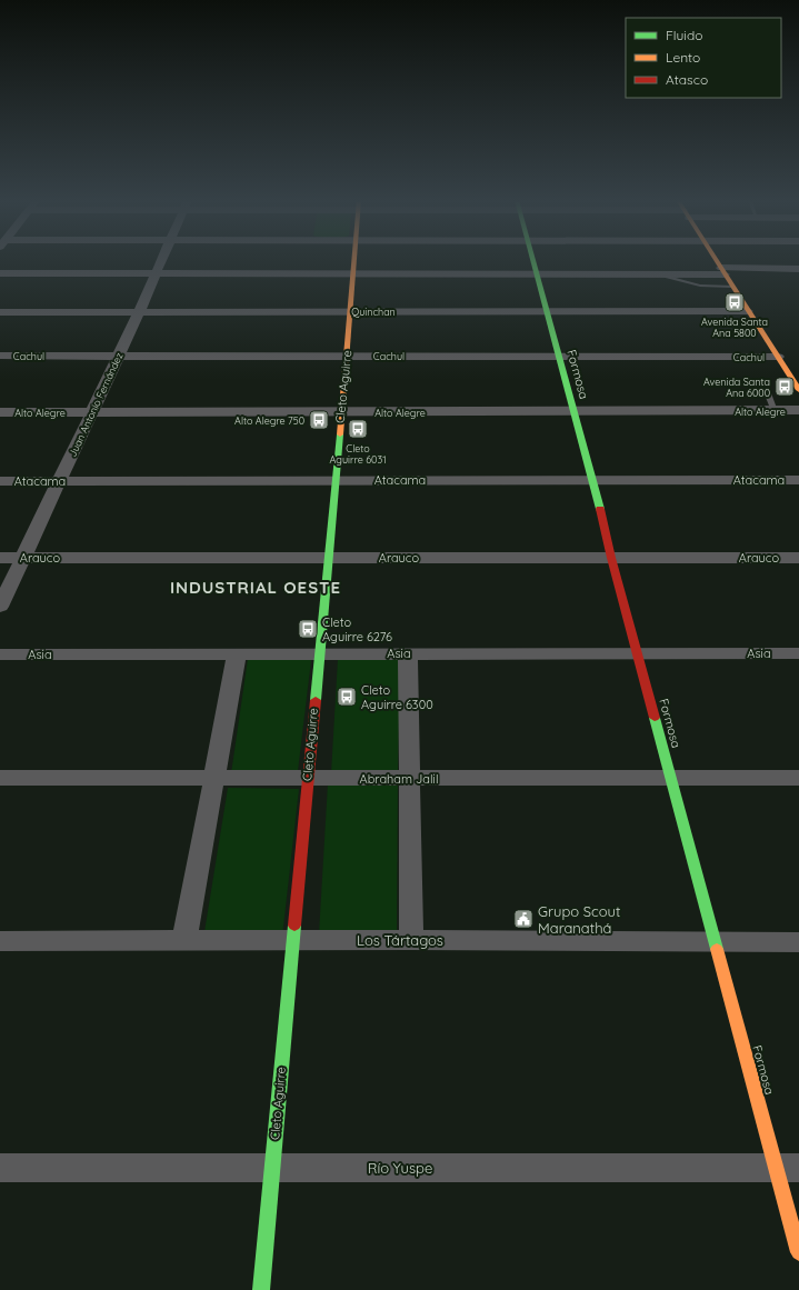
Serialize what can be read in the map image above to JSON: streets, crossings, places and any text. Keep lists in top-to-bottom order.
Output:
{
  "streets": {
    "street": [
      "Quinchan",
      "Cachul",
      "Formosa",
      "Cleto Aguirre",
      "Juan Antonio Fernández",
      "Alto Alegre",
      "Atacama",
      "Arauco",
      "Asia",
      "Abraham Jalil",
      "Los Tártagos",
      "Río Yuspe"
    ]
  },
  "crossings": [
    ["Quinchan", "Formosa"],
    ["Quinchan", "Cleto Aguirre"],
    ["Quinchan", "Juan Antonio Fernández"],
    ["Cachul", "Formosa"],
    ["Cachul", "Cleto Aguirre"],
    ["Cachul", "Juan Antonio Fernández"],
    ["Formosa", "Alto Alegre"],
    ["Formosa", "Atacama"],
    ["Formosa", "Arauco"],
    ["Formosa", "Asia"],
    ["Formosa", "Abraham Jalil"],
    ["Formosa", "Los Tártagos"],
    ["Formosa", "Río Yuspe"],
    ["Cleto Aguirre", "Alto Alegre"],
    ["Cleto Aguirre", "Atacama"],
    ["Cleto Aguirre", "Arauco"],
    ["Cleto Aguirre", "Asia"],
    ["Cleto Aguirre", "Abraham Jalil"],
    ["Cleto Aguirre", "Los Tártagos"],
    ["Cleto Aguirre", "Río Yuspe"],
    ["Juan Antonio Fernández", "Alto Alegre"],
    ["Juan Antonio Fernández", "Atacama"],
    ["Juan Antonio Fernández", "Arauco"]
  ],
  "districts": ["INDUSTRIAL OESTE"],
  "places": {
    "bus stop": [
      "Avenida Santa Ana 5800",
      "Avenida Santa Ana 6000",
      "Alto Alegre 750",
      "Cleto Aguirre 6031",
      "Cleto Aguirre 6276",
      "Cleto Aguirre 6300"
    ],
    "public building": ["Grupo Scout Maranathá"]
  },
  "legend": ["Fluido", "Lento", "Atasco"]
}
